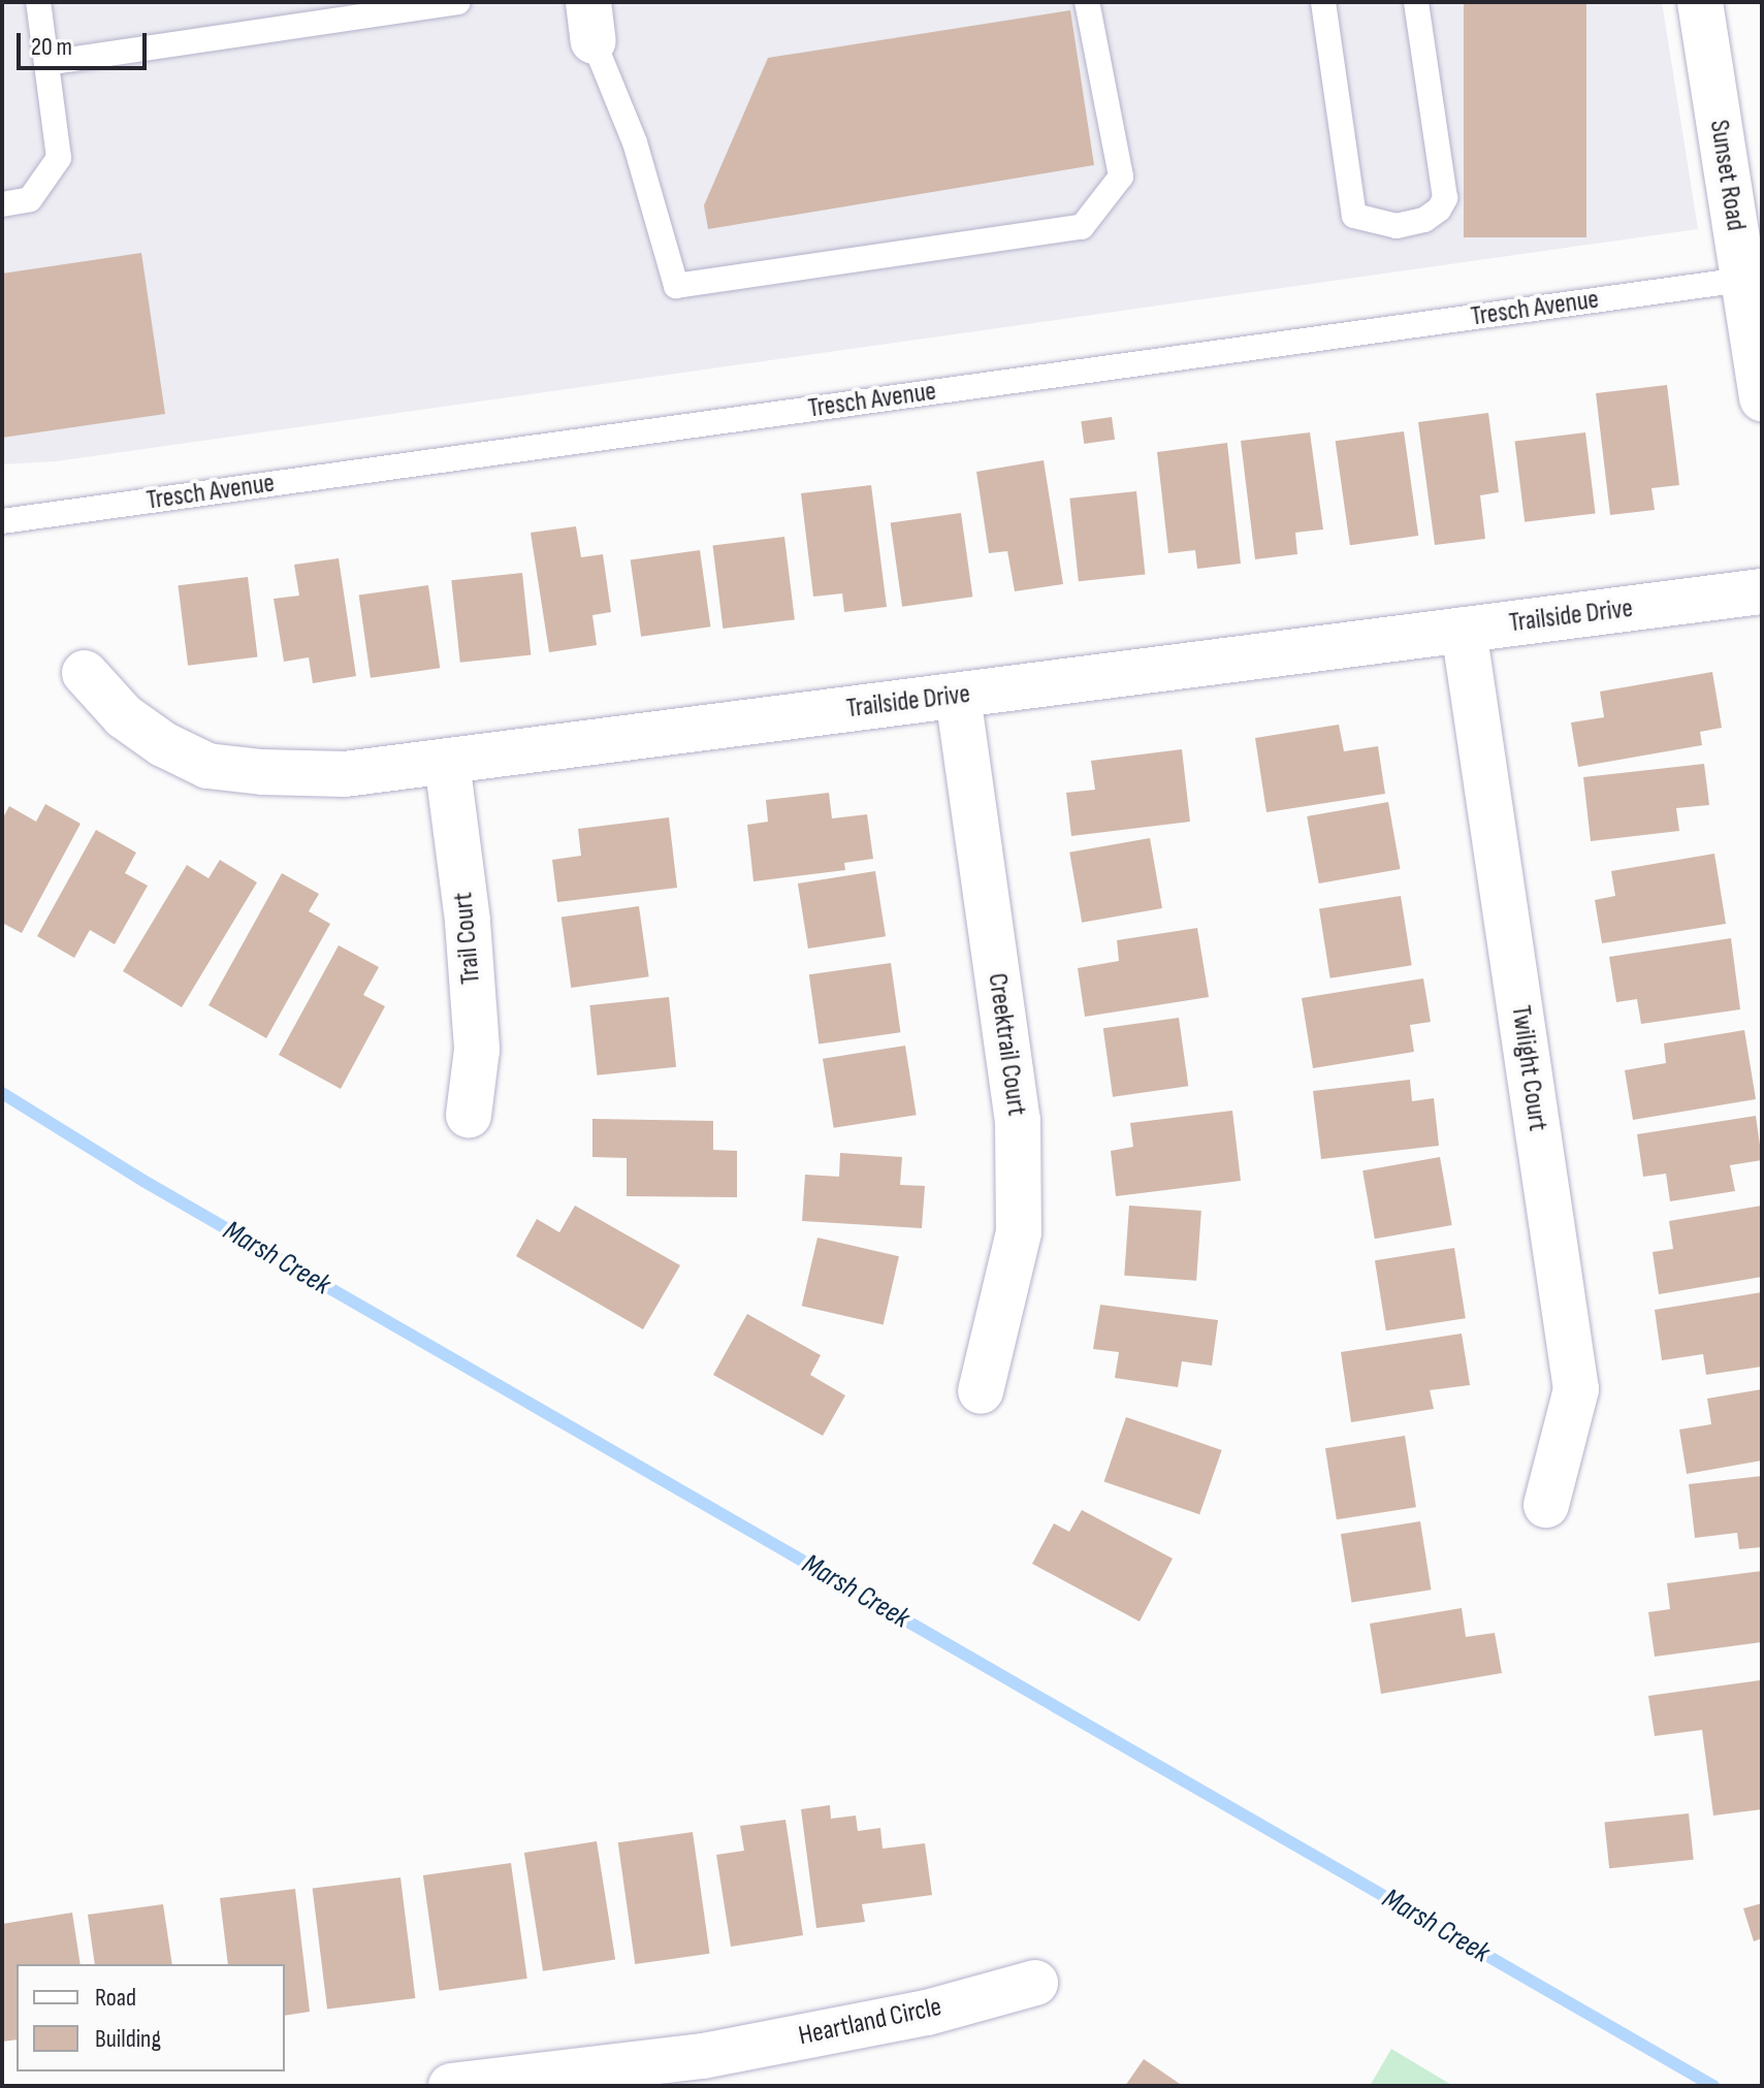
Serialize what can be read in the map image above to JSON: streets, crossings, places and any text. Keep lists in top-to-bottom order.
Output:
{
  "streets": {
    "street": [
      "Sunset Road",
      "Trailside Drive",
      "Trail Court",
      "Creektrail Court",
      "Twilight Court",
      "Heartland Circle"
    ],
    "lane": ["Tresch Avenue"]
  },
  "crossings": [
    ["Sunset Road", "Tresch Avenue"],
    ["Trailside Drive", "Trail Court"],
    ["Trailside Drive", "Creektrail Court"],
    ["Trailside Drive", "Twilight Court"]
  ],
  "water": ["Marsh Creek"],
  "legend": ["Road", "Building"],
  "scale_bar": "20 m"
}
